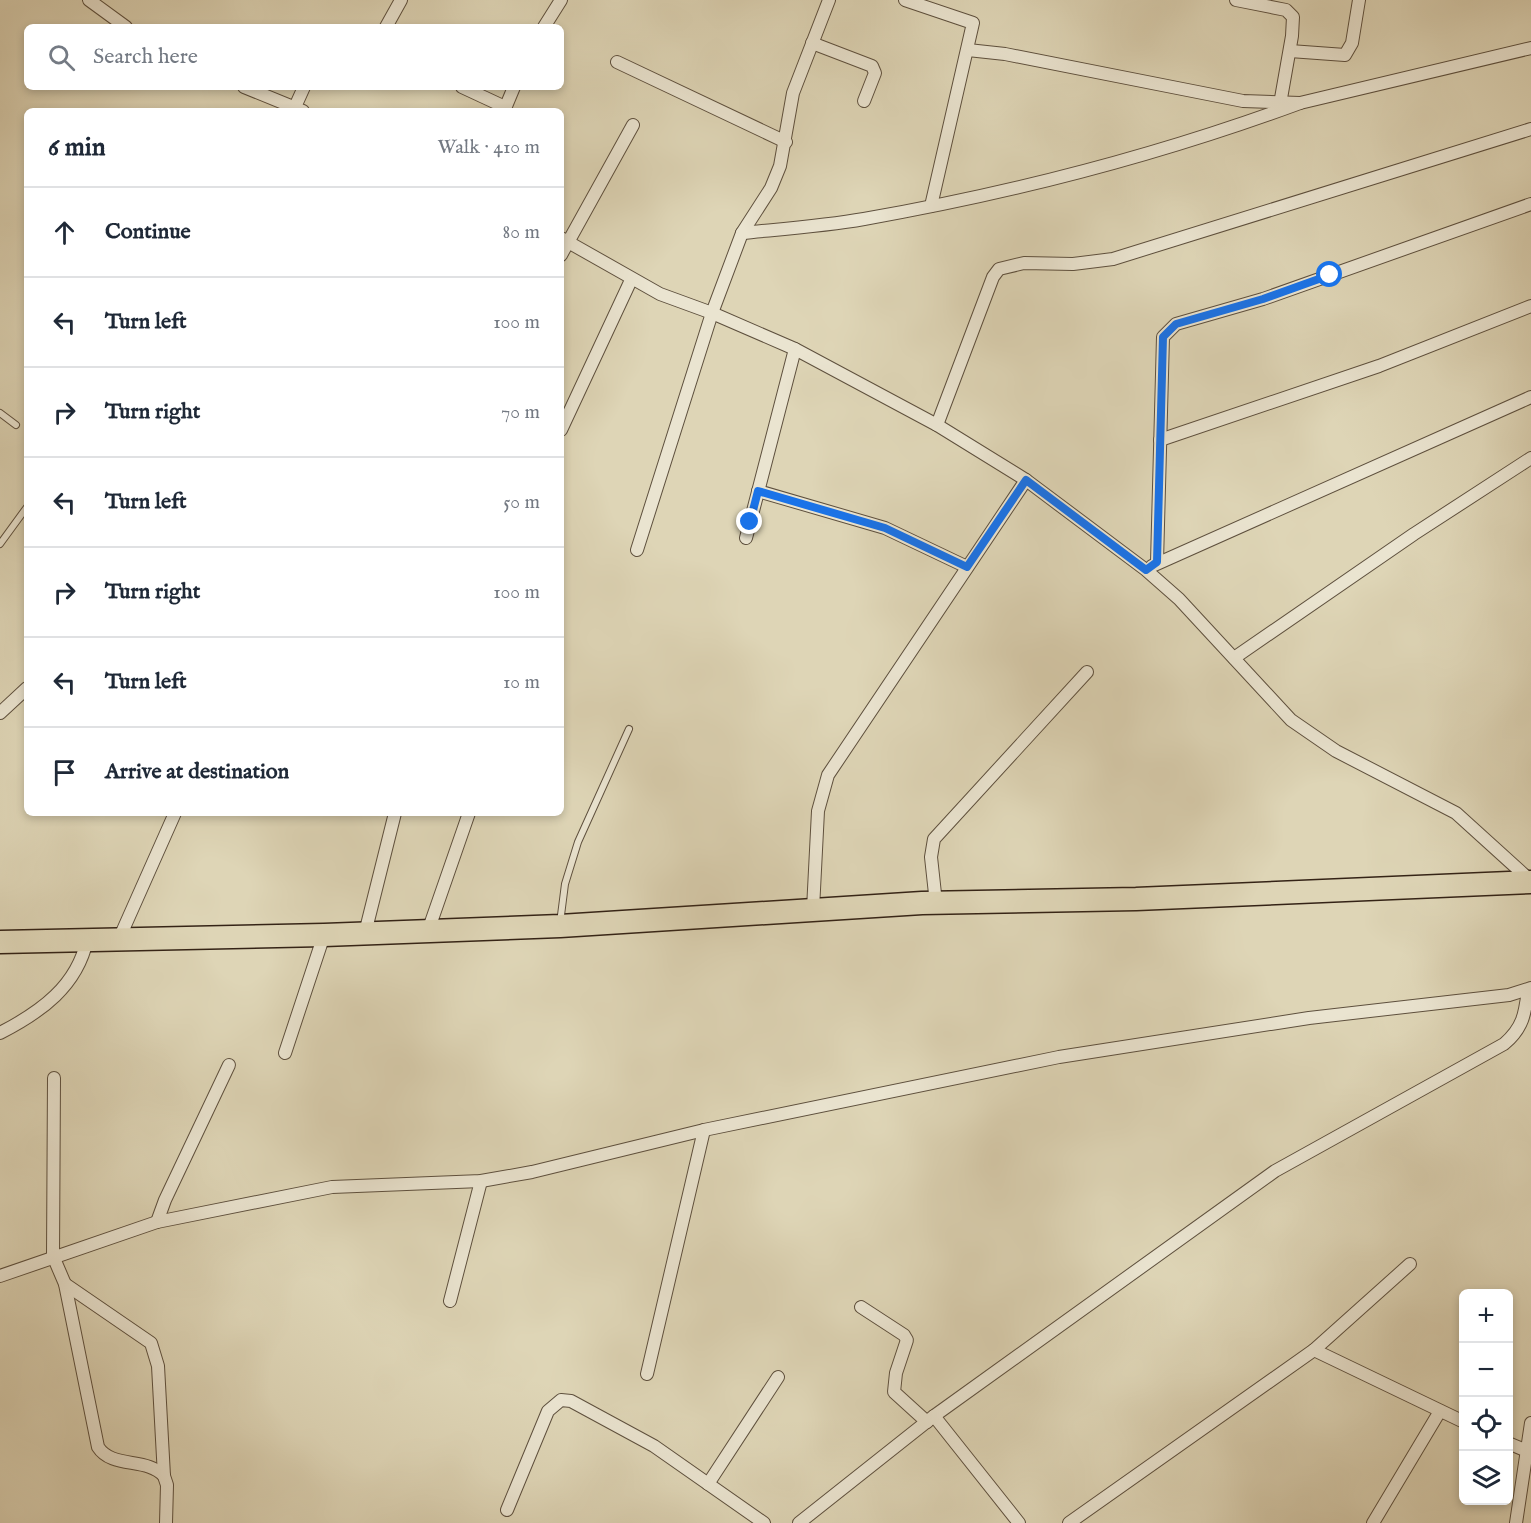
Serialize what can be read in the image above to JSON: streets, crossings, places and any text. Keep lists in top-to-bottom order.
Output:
{
  "page": {
    "search": "Search here",
    "heading": ["6 min", "Walk · 410 m"],
    "list": [
      ["Continue", "80 m"],
      ["Turn left", "100 m"],
      ["Turn right", "70 m"],
      ["Turn left", "50 m"],
      ["Turn right", "100 m"],
      ["Turn left", "10 m"],
      "Arrive at destination"
    ],
    "map_buttons": ["+", "−"]
  }
}
